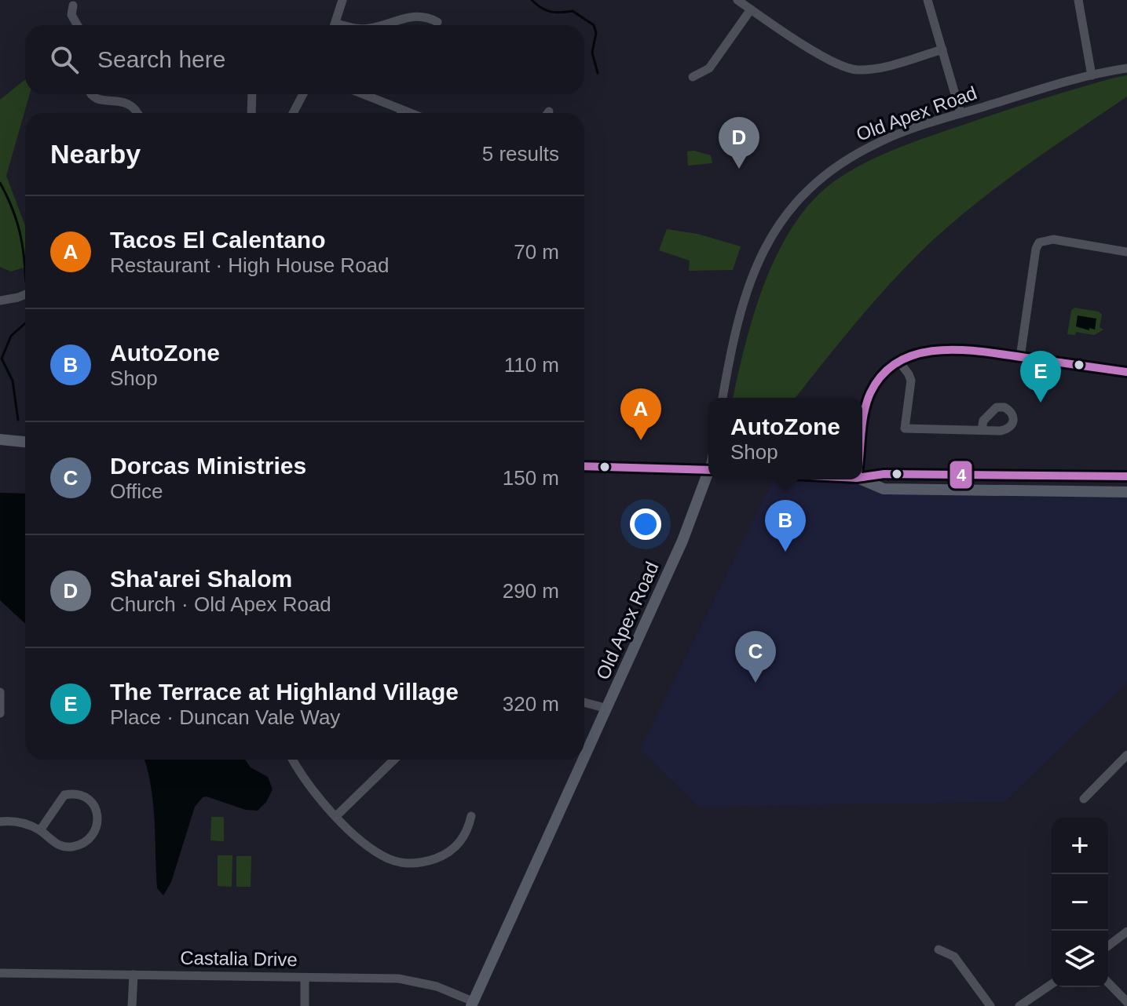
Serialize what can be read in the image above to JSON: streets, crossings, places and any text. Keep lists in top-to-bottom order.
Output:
{
  "streets": {
    "main road": ["Old Apex Road"],
    "street": ["Castalia Drive"]
  },
  "crossings": [
    ["Old Apex Road", "Castalia Drive"]
  ],
  "lines": ["transit line 4"],
  "page": {
    "search": "Search here",
    "heading": ["Nearby", "5 results"],
    "pins": [
      "D",
      "E",
      "A",
      "B",
      "C"
    ],
    "list": [
      {
        "mark": "A",
        "name": "Tacos El Calentano",
        "note": "Restaurant · High House Road",
        "value": "70 m"
      },
      {
        "mark": "B",
        "name": "AutoZone",
        "note": "Shop",
        "value": "110 m"
      },
      {
        "mark": "C",
        "name": "Dorcas Ministries",
        "note": "Office",
        "value": "150 m"
      },
      {
        "mark": "D",
        "name": "Sha'arei Shalom",
        "note": "Church · Old Apex Road",
        "value": "290 m"
      },
      {
        "mark": "E",
        "name": "The Terrace at Highland Village",
        "note": "Place · Duncan Vale Way",
        "value": "320 m"
      }
    ],
    "popup": ["AutoZone", "Shop"],
    "map_buttons": ["+", "−"]
  }
}
